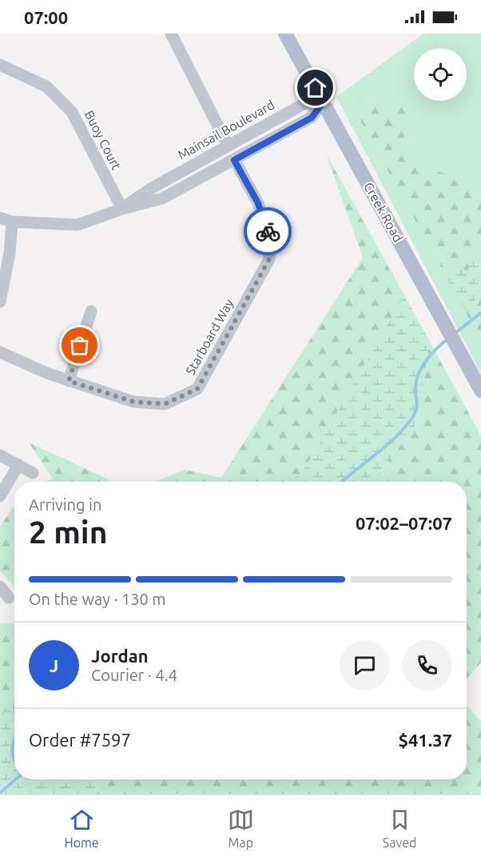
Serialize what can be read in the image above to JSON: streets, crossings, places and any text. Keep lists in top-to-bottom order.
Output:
{
  "streets": {
    "main road": ["Creek Road"],
    "street": ["Mainsail Boulevard", "Buoy Court", "Starboard Way"]
  },
  "crossings": [
    ["Mainsail Boulevard", "Buoy Court"],
    ["Mainsail Boulevard", "Creek Road"],
    ["Mainsail Boulevard", "Starboard Way"]
  ],
  "page": {
    "status": "07:00",
    "heading": ["2 min", "Arriving in", "07:02–07:07"],
    "panel": [
      "Jordan",
      "Courier · 4.4",
      "Order #7597",
      "$41.37"
    ],
    "bar": "On the way · 130 m",
    "round": "J",
    "tabs": ["Home", "Map", "Saved"]
  }
}
